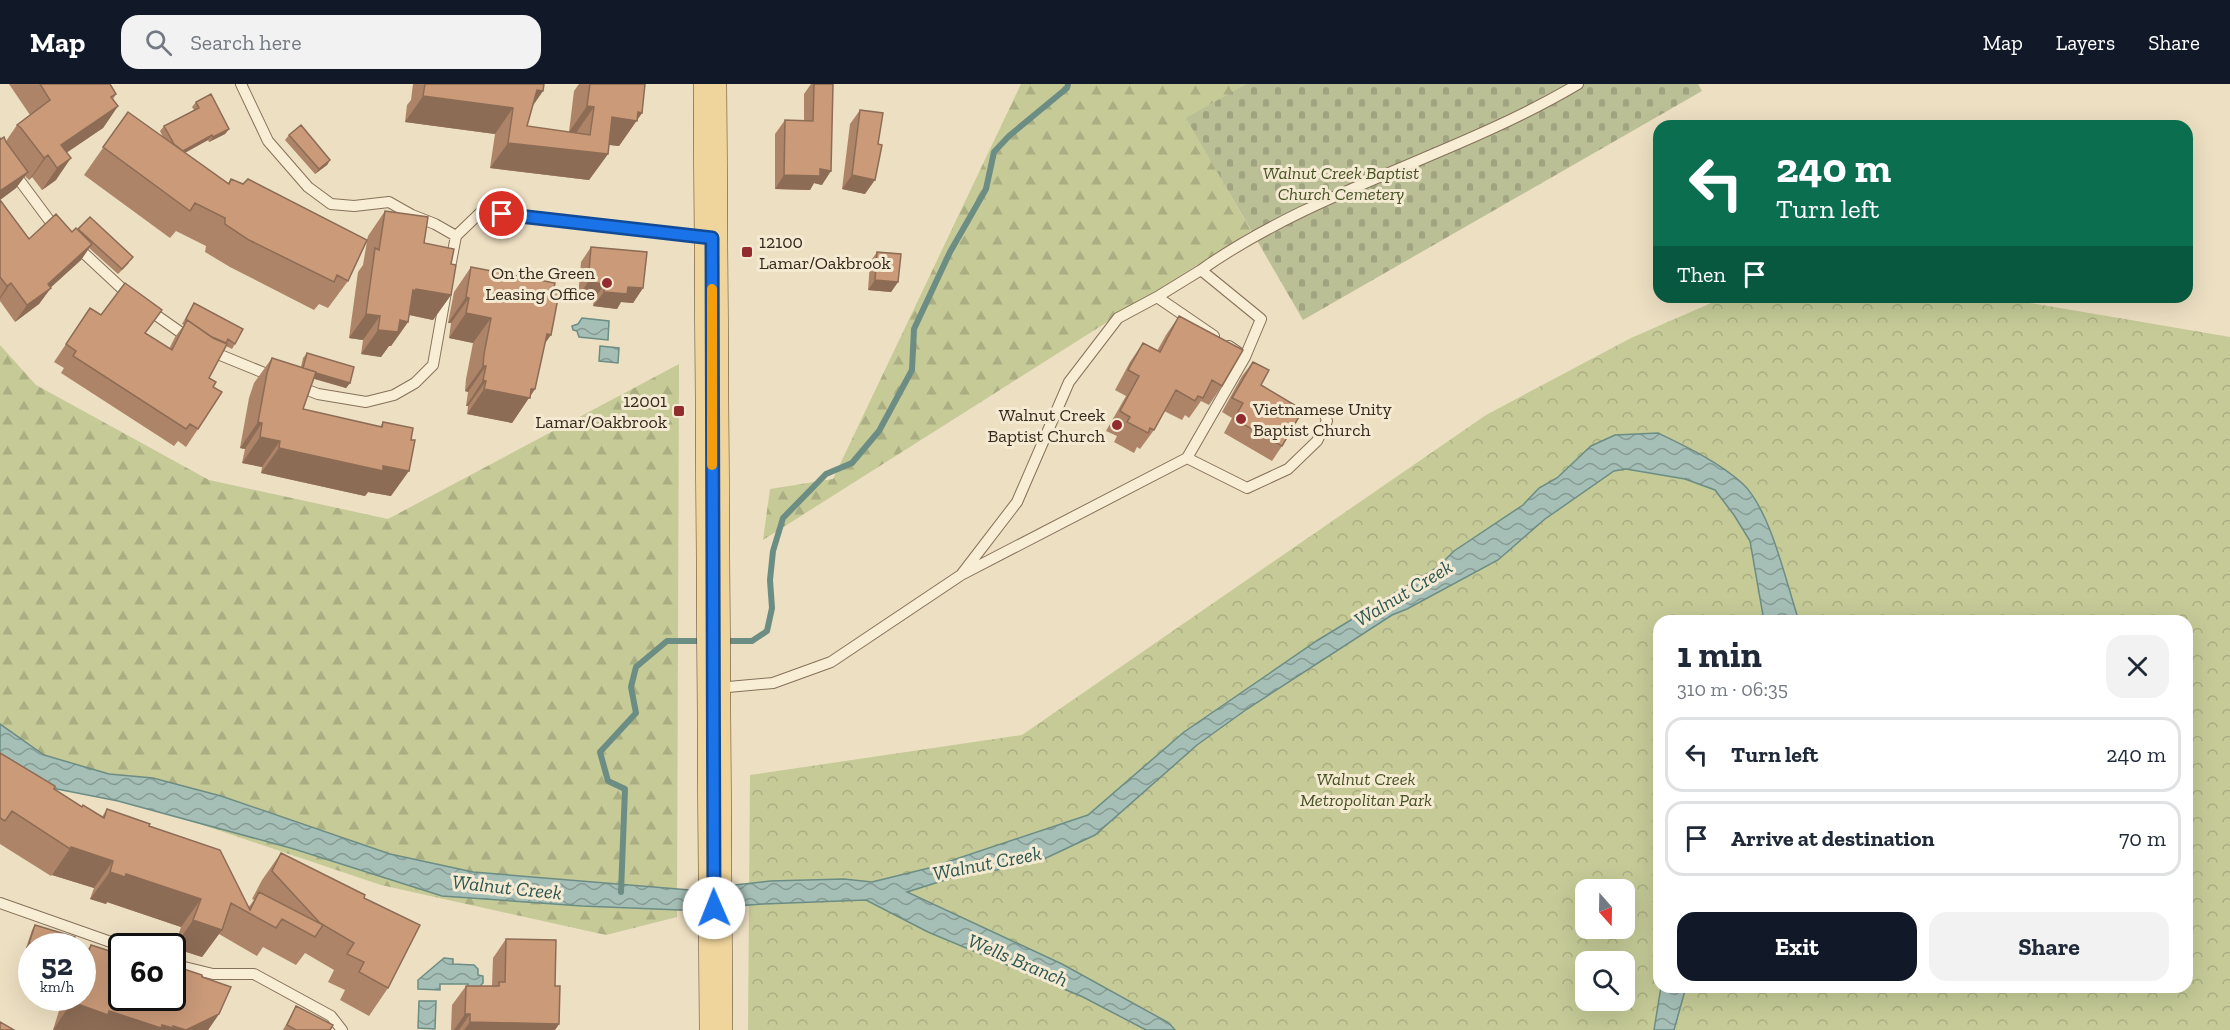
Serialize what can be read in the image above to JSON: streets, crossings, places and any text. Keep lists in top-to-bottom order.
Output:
{
  "water": ["Walnut Creek", "Wells Branch"],
  "parks": ["Walnut Creek Baptist Church Cemetery", "Walnut Creek Metropolitan Park"],
  "places": {
    "transit": ["12100 Lamar/Oakbrook", "12001 Lamar/Oakbrook"],
    "other": ["On the Green Leasing Office", "Vietnamese Unity Baptist Church", "Walnut Creek Baptist Church"]
  },
  "north": "bottom",
  "page": {
    "header": "Map",
    "search": "Search here",
    "nav": ["Map", "Layers", "Share"],
    "turn": ["240 m", "Turn left"],
    "then": "Then",
    "heading": ["1 min", "310 m · 06:35"],
    "list": [
      {
        "name": "Turn left",
        "value": "240 m"
      },
      {
        "name": "Arrive at destination",
        "value": "70 m"
      }
    ],
    "buttons": ["Exit", "Share"],
    "speed": "52 km/h",
    "limit": "60"
  }
}
